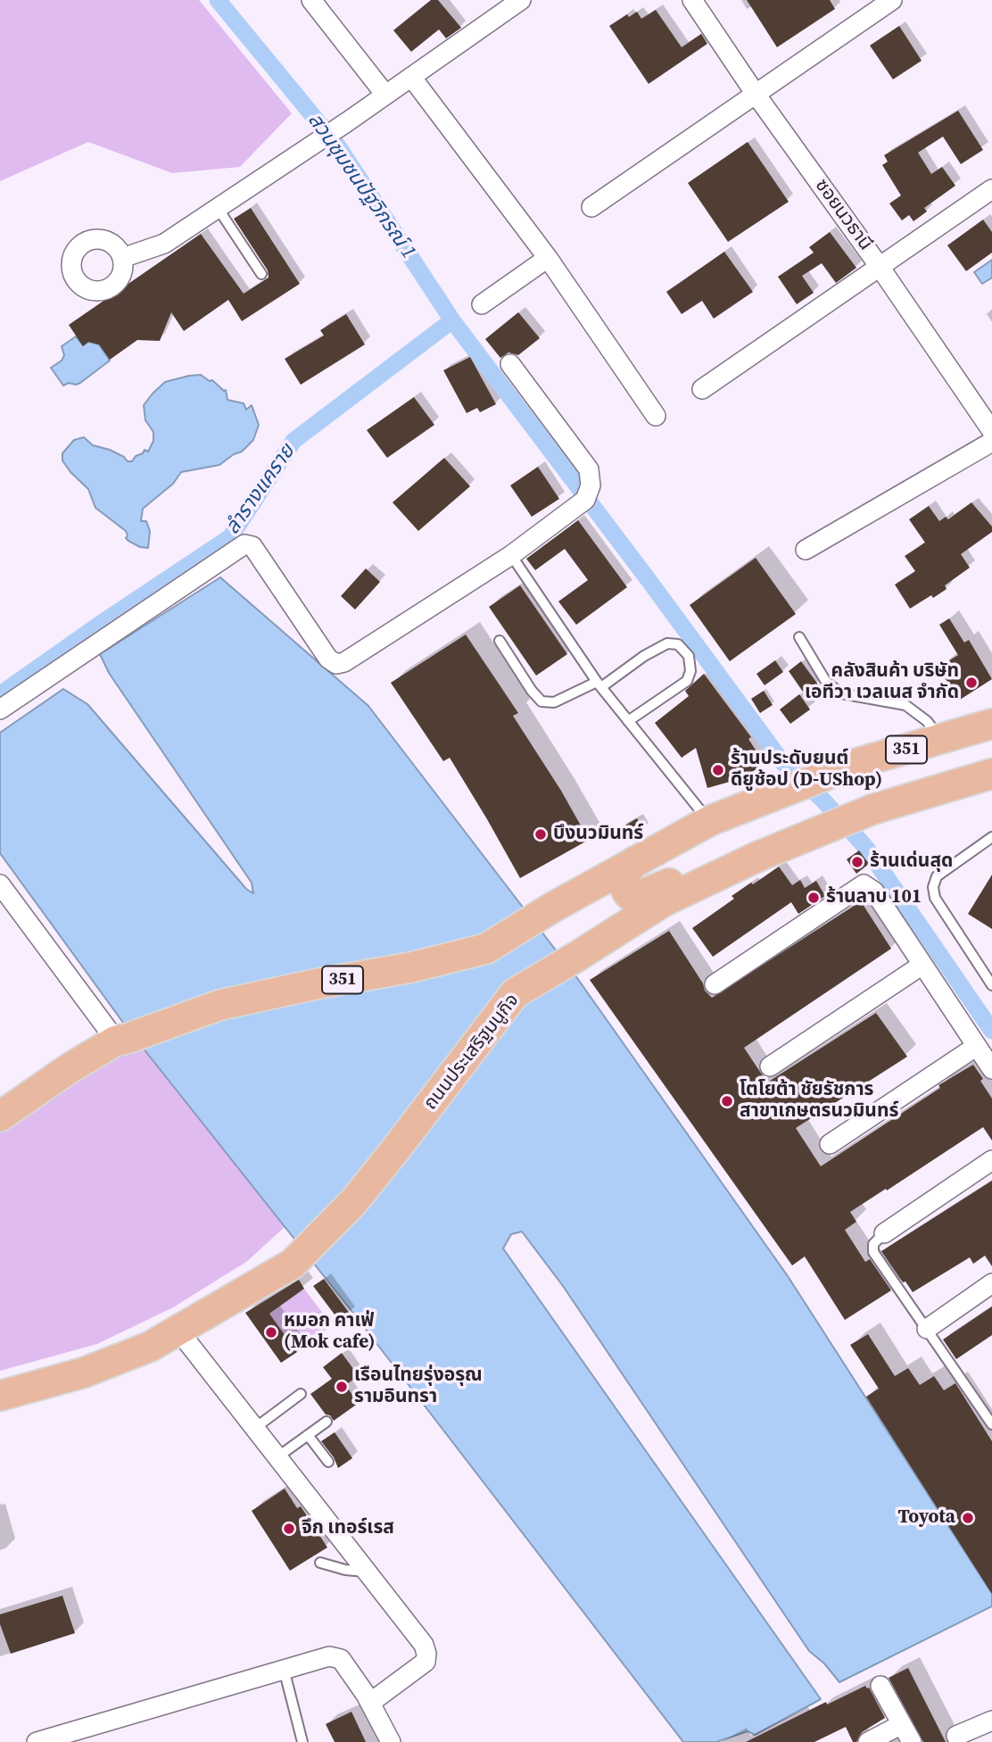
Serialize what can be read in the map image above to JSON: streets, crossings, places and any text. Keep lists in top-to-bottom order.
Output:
{
  "streets": {
    "main road": ["351", "ถนนประเสริฐมนูกิจ"],
    "street": ["ซอยนวธานี"]
  },
  "water": ["สวนชุมชนปัฐวิกรณ์ 1", "ลำรางแคราย"],
  "places": [
    "คลังสินค้า บริษัท เอทีวา เวลเนส จำกัด",
    "ร้านประดับยนต์ ดียูช้อป (D-UShop)",
    "บึงนวมินทร์",
    "ร้านเด่นสุด",
    "ร้านลาบ 101",
    "โตโยต้า ชัยรัชการ สาขาเกษตรนวมินทร์",
    "หมอก คาเฟ่ (Mok cafe)",
    "เรือนไทยรุ่งอรุณ รามอินทรา",
    "Toyota",
    "จึก เทอร์เรส"
  ]
}
